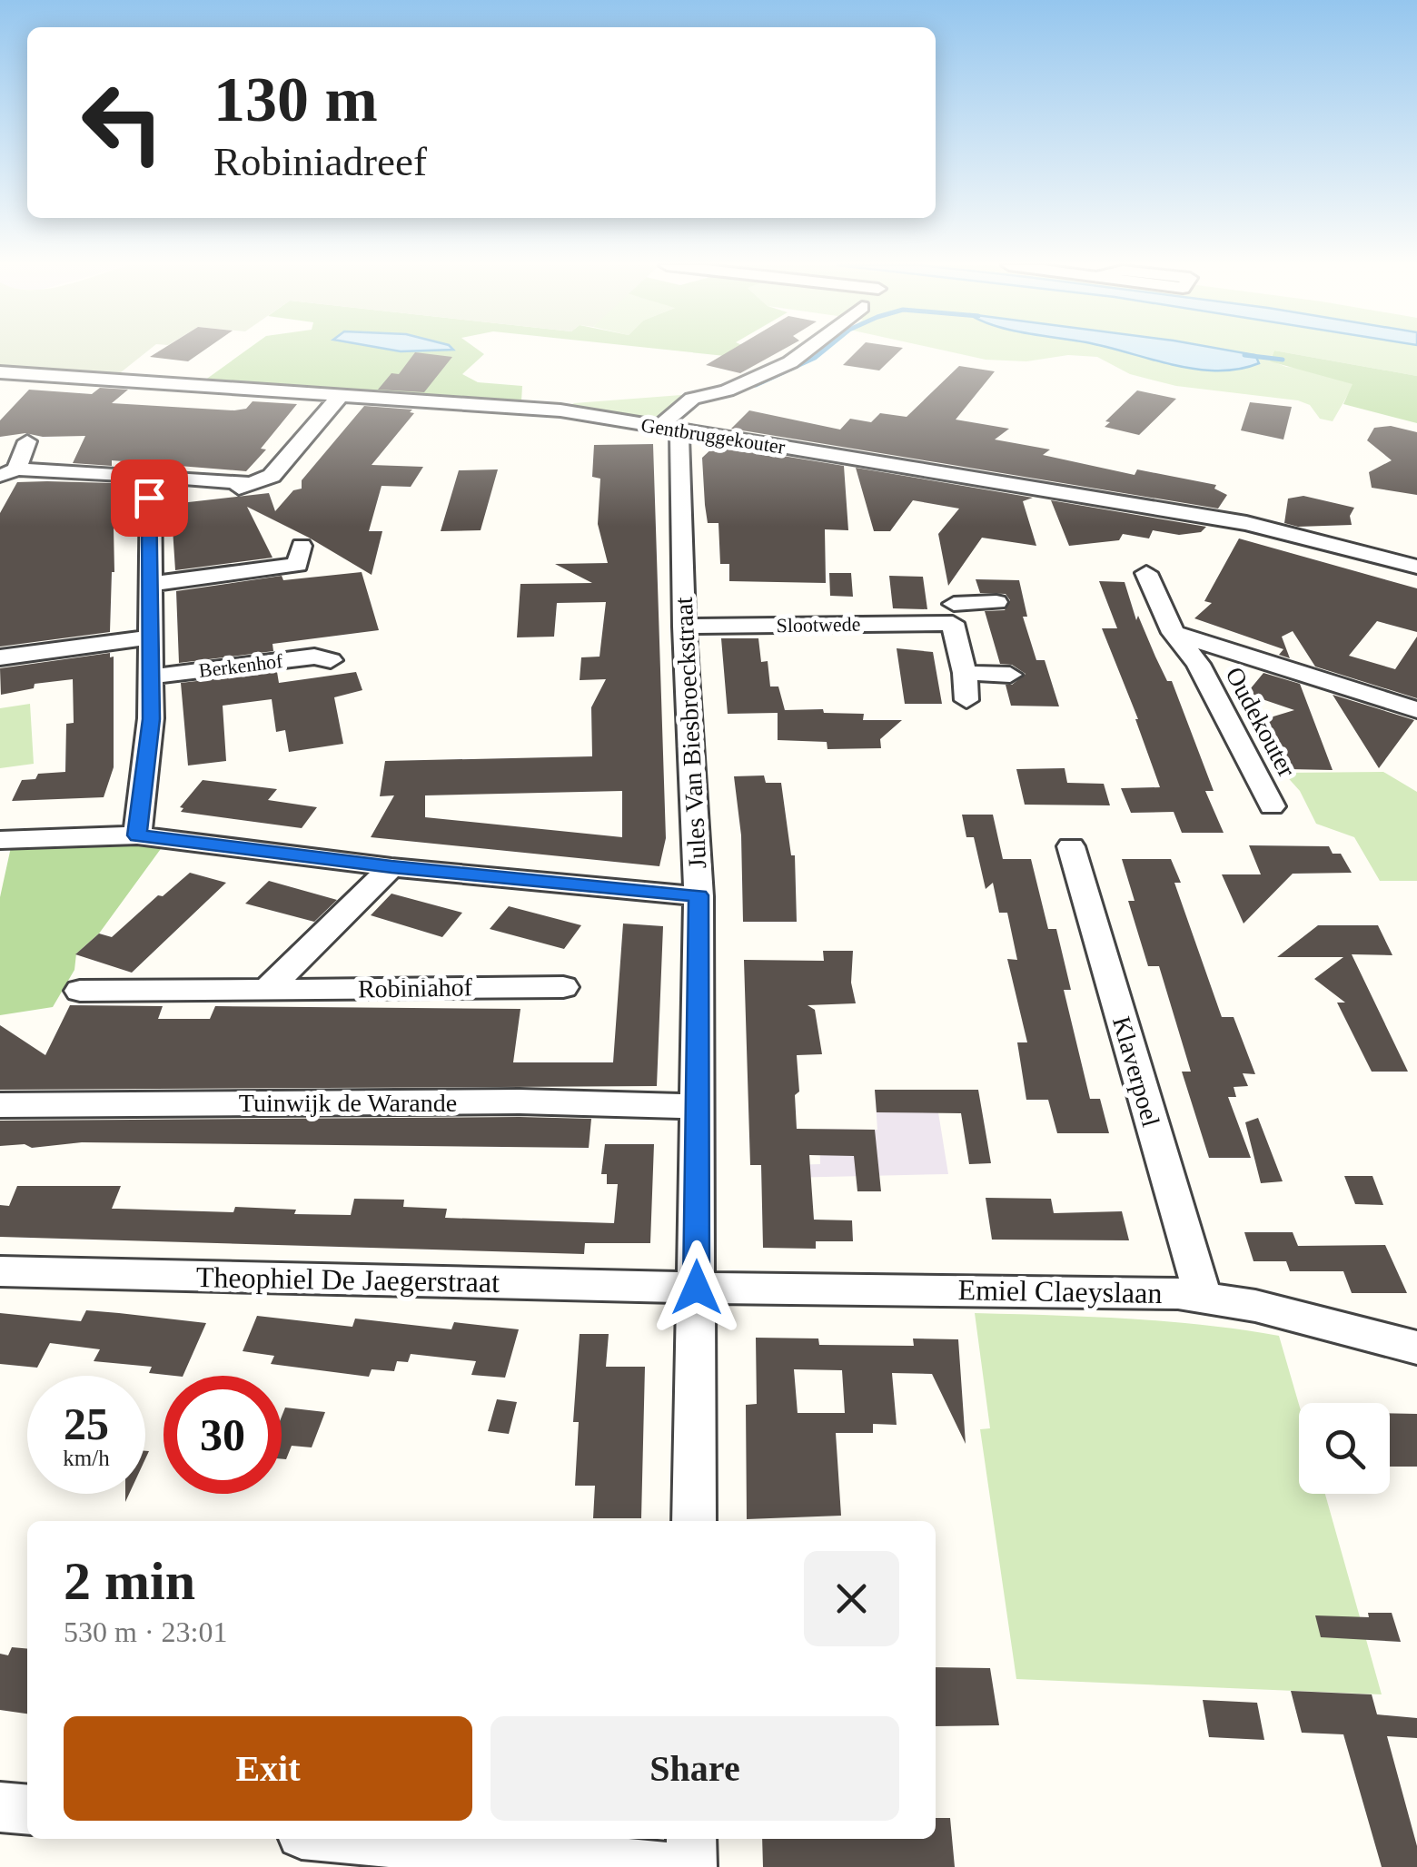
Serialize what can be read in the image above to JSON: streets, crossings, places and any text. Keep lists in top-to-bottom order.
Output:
{
  "streets": {
    "street": [
      "Gentbruggekouter",
      "Slootwede",
      "Berkenhof",
      "Oudekouter",
      "Jules Van Biesbroeckstraat",
      "Robiniahof",
      "Klaverpoel",
      "Tuinwijk de Warande",
      "Theophiel De Jaegerstraat",
      "Emiel Claeyslaan"
    ]
  },
  "crossings": [
    ["Gentbruggekouter", "Jules Van Biesbroeckstraat"],
    ["Slootwede", "Jules Van Biesbroeckstraat"],
    ["Jules Van Biesbroeckstraat", "Tuinwijk de Warande"],
    ["Jules Van Biesbroeckstraat", "Theophiel De Jaegerstraat"],
    ["Jules Van Biesbroeckstraat", "Emiel Claeyslaan"],
    ["Klaverpoel", "Emiel Claeyslaan"],
    ["Theophiel De Jaegerstraat", "Emiel Claeyslaan"]
  ],
  "page": {
    "turn": ["130 m", "Robiniadreef"],
    "speed": "25 km/h",
    "limit": "30",
    "heading": ["2 min", "530 m · 23:01"],
    "buttons": ["Exit", "Share"]
  }
}
